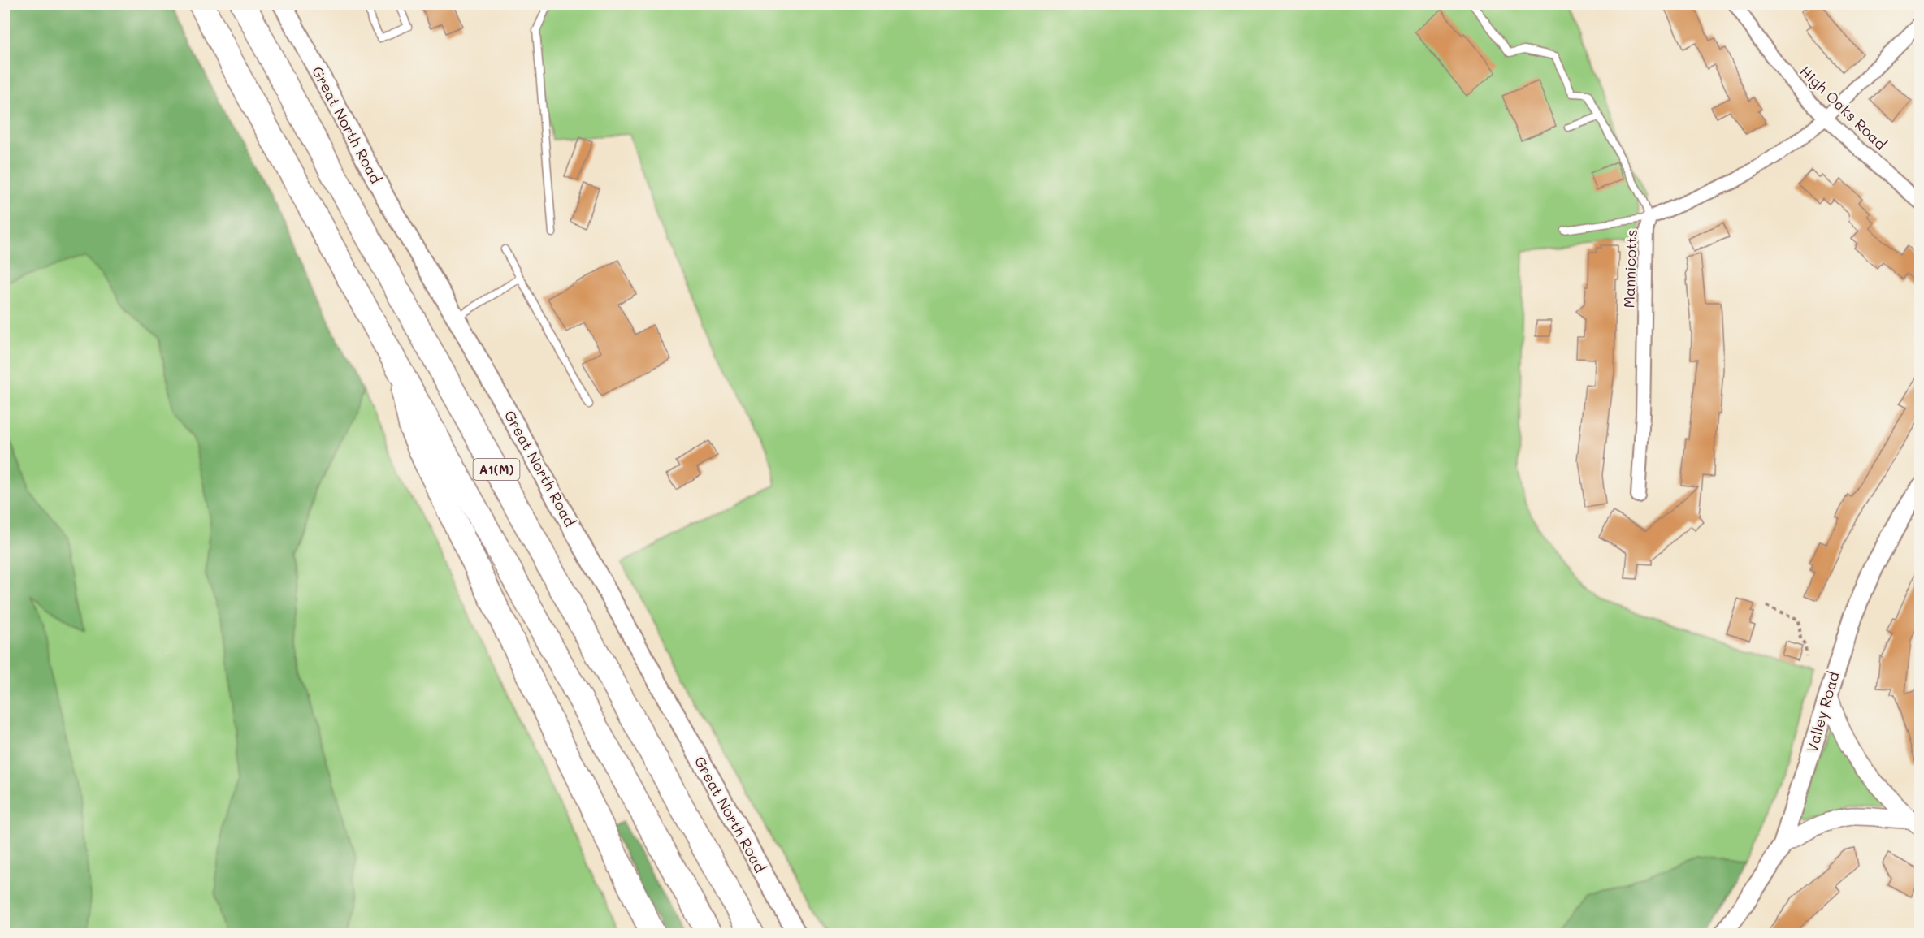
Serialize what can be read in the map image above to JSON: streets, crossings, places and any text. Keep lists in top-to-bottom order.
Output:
{
  "streets": {
    "highway": ["A1(M)"],
    "main road": ["Great North Road", "Valley Road"],
    "street": ["High Oaks Road", "Mannicotts"]
  },
  "crossings": [
    ["High Oaks Road", "Mannicotts"]
  ]
}
